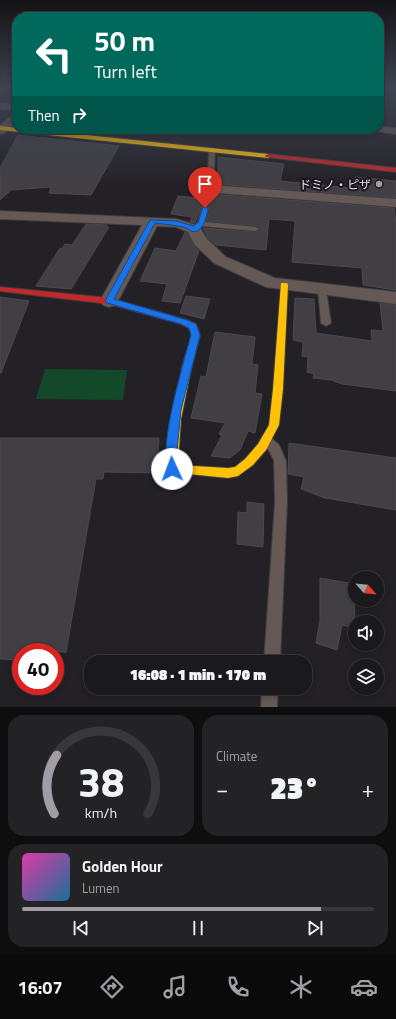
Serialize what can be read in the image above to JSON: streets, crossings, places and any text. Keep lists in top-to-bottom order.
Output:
{
  "places": ["ドミノ・ピザ"],
  "north": "bottom right",
  "page": {
    "turn": ["50 m", "Turn left"],
    "then": "Then",
    "limit": "40",
    "trip": "16:08 · 1 min · 170 m",
    "tile": "Climate",
    "heat": ["−", "23°", "+"],
    "song": ["Golden Hour", "Lumen"],
    "tabs": "16:07",
    "gauge": ["38", "km/h"]
  }
}
